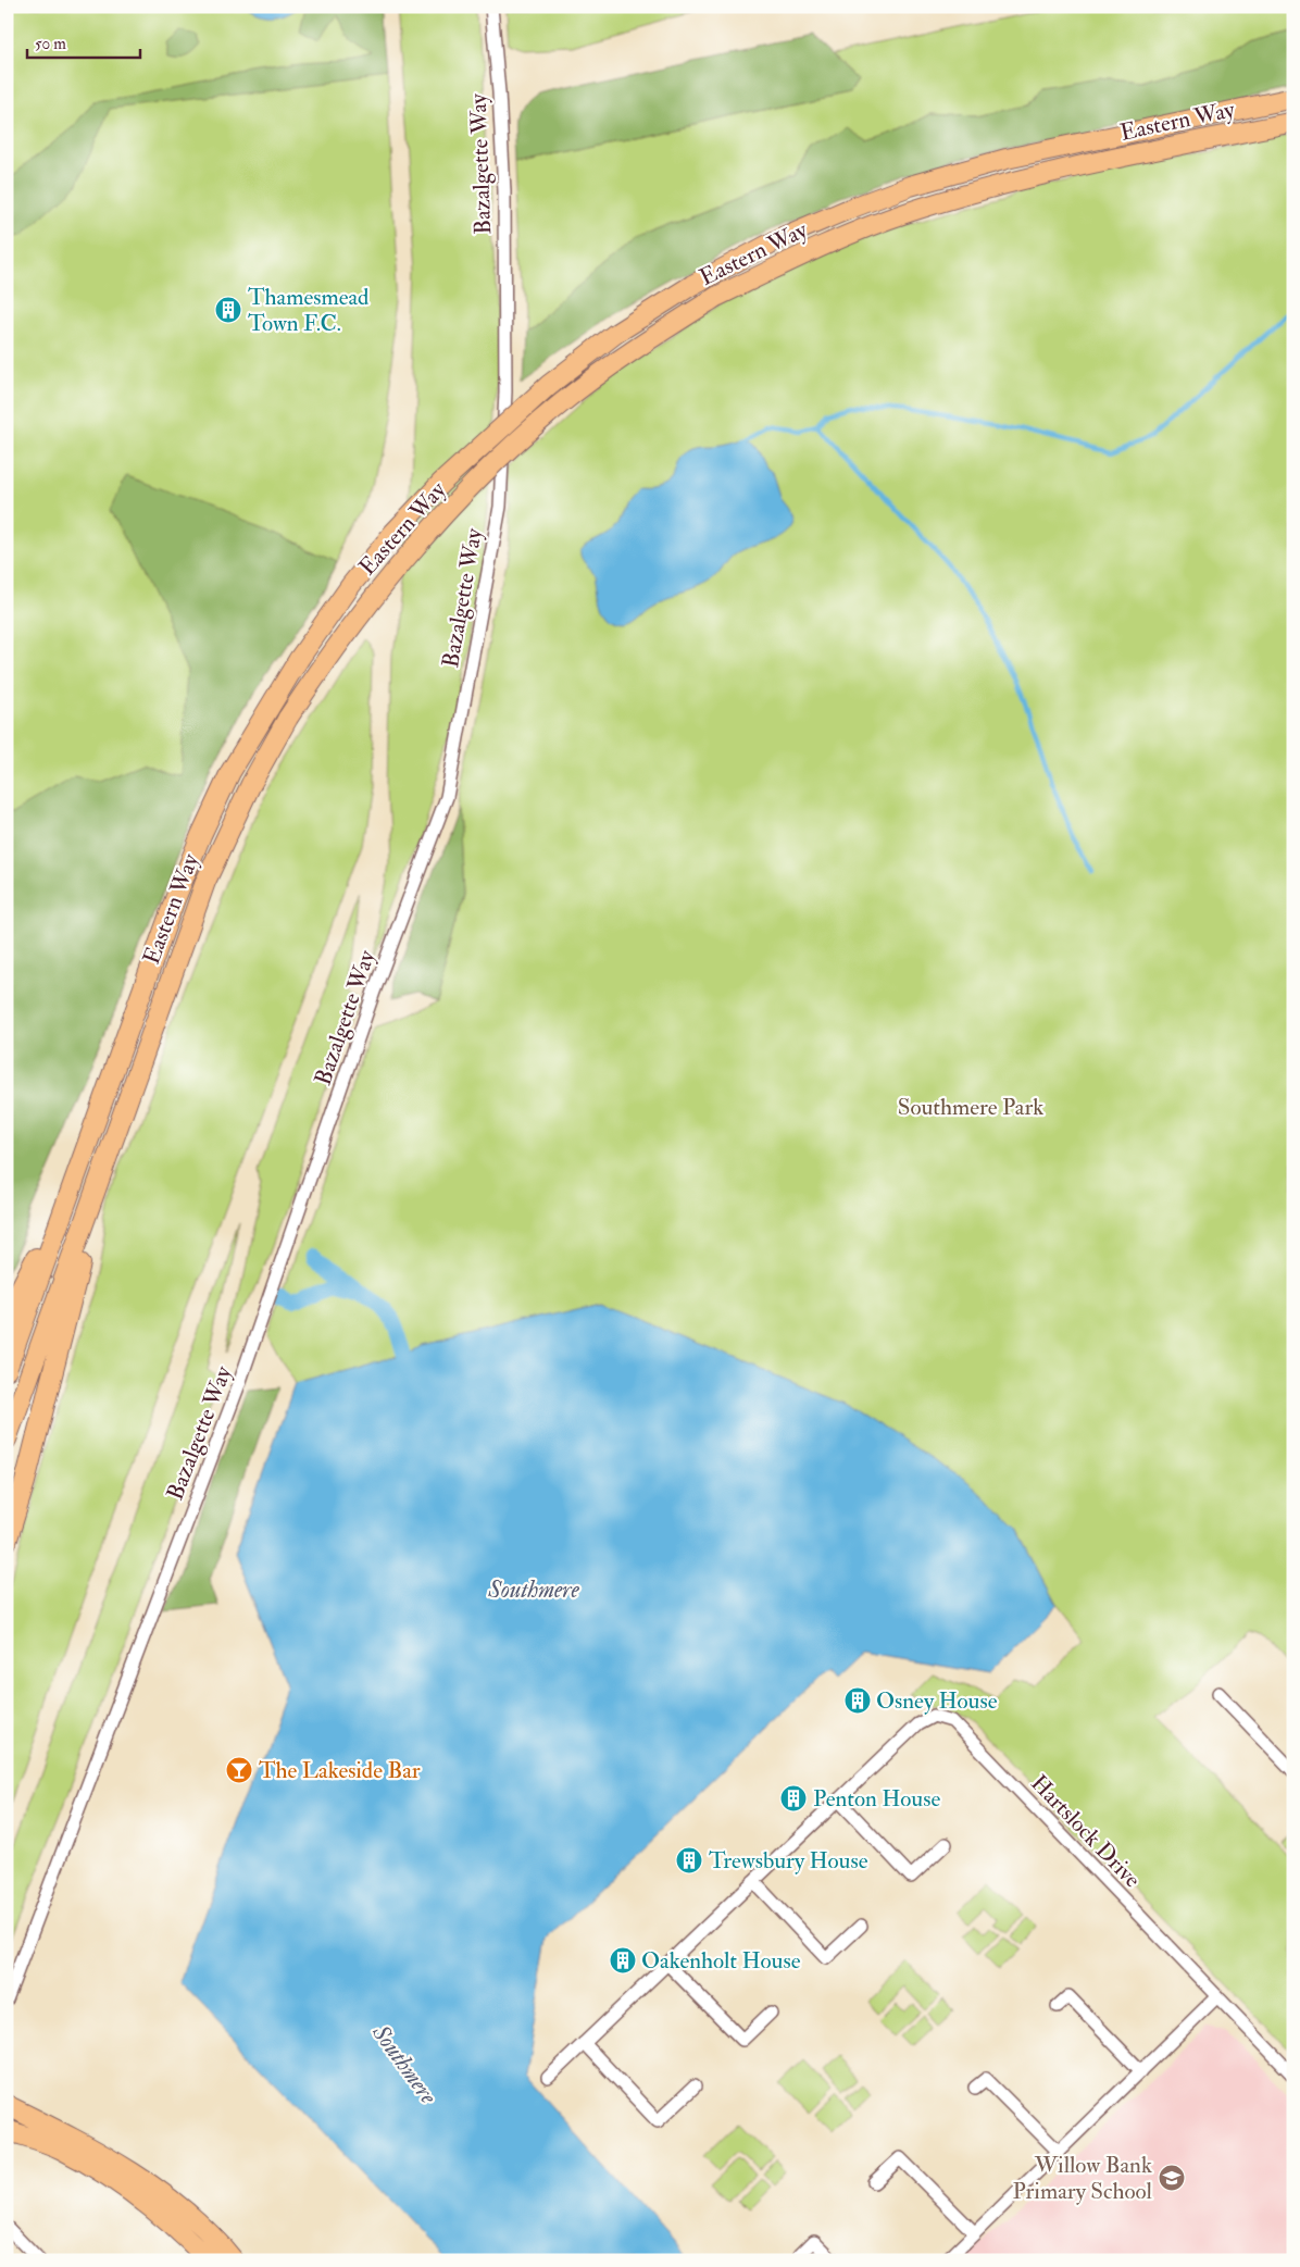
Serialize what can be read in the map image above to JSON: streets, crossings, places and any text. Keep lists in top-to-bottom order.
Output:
{
  "streets": {
    "main road": ["Eastern Way"],
    "street": ["Bazalgette Way", "Hartslock Drive"]
  },
  "water": ["Southmere"],
  "parks": ["Southmere Park"],
  "places": {
    "building": [
      "Thamesmead Town F.C.",
      "Osney House",
      "Penton House",
      "Trewsbury House",
      "Oakenholt House"
    ],
    "bar": ["The Lakeside Bar"],
    "school or university": ["Willow Bank Primary School"]
  },
  "scale_bar": "50 m"
}
